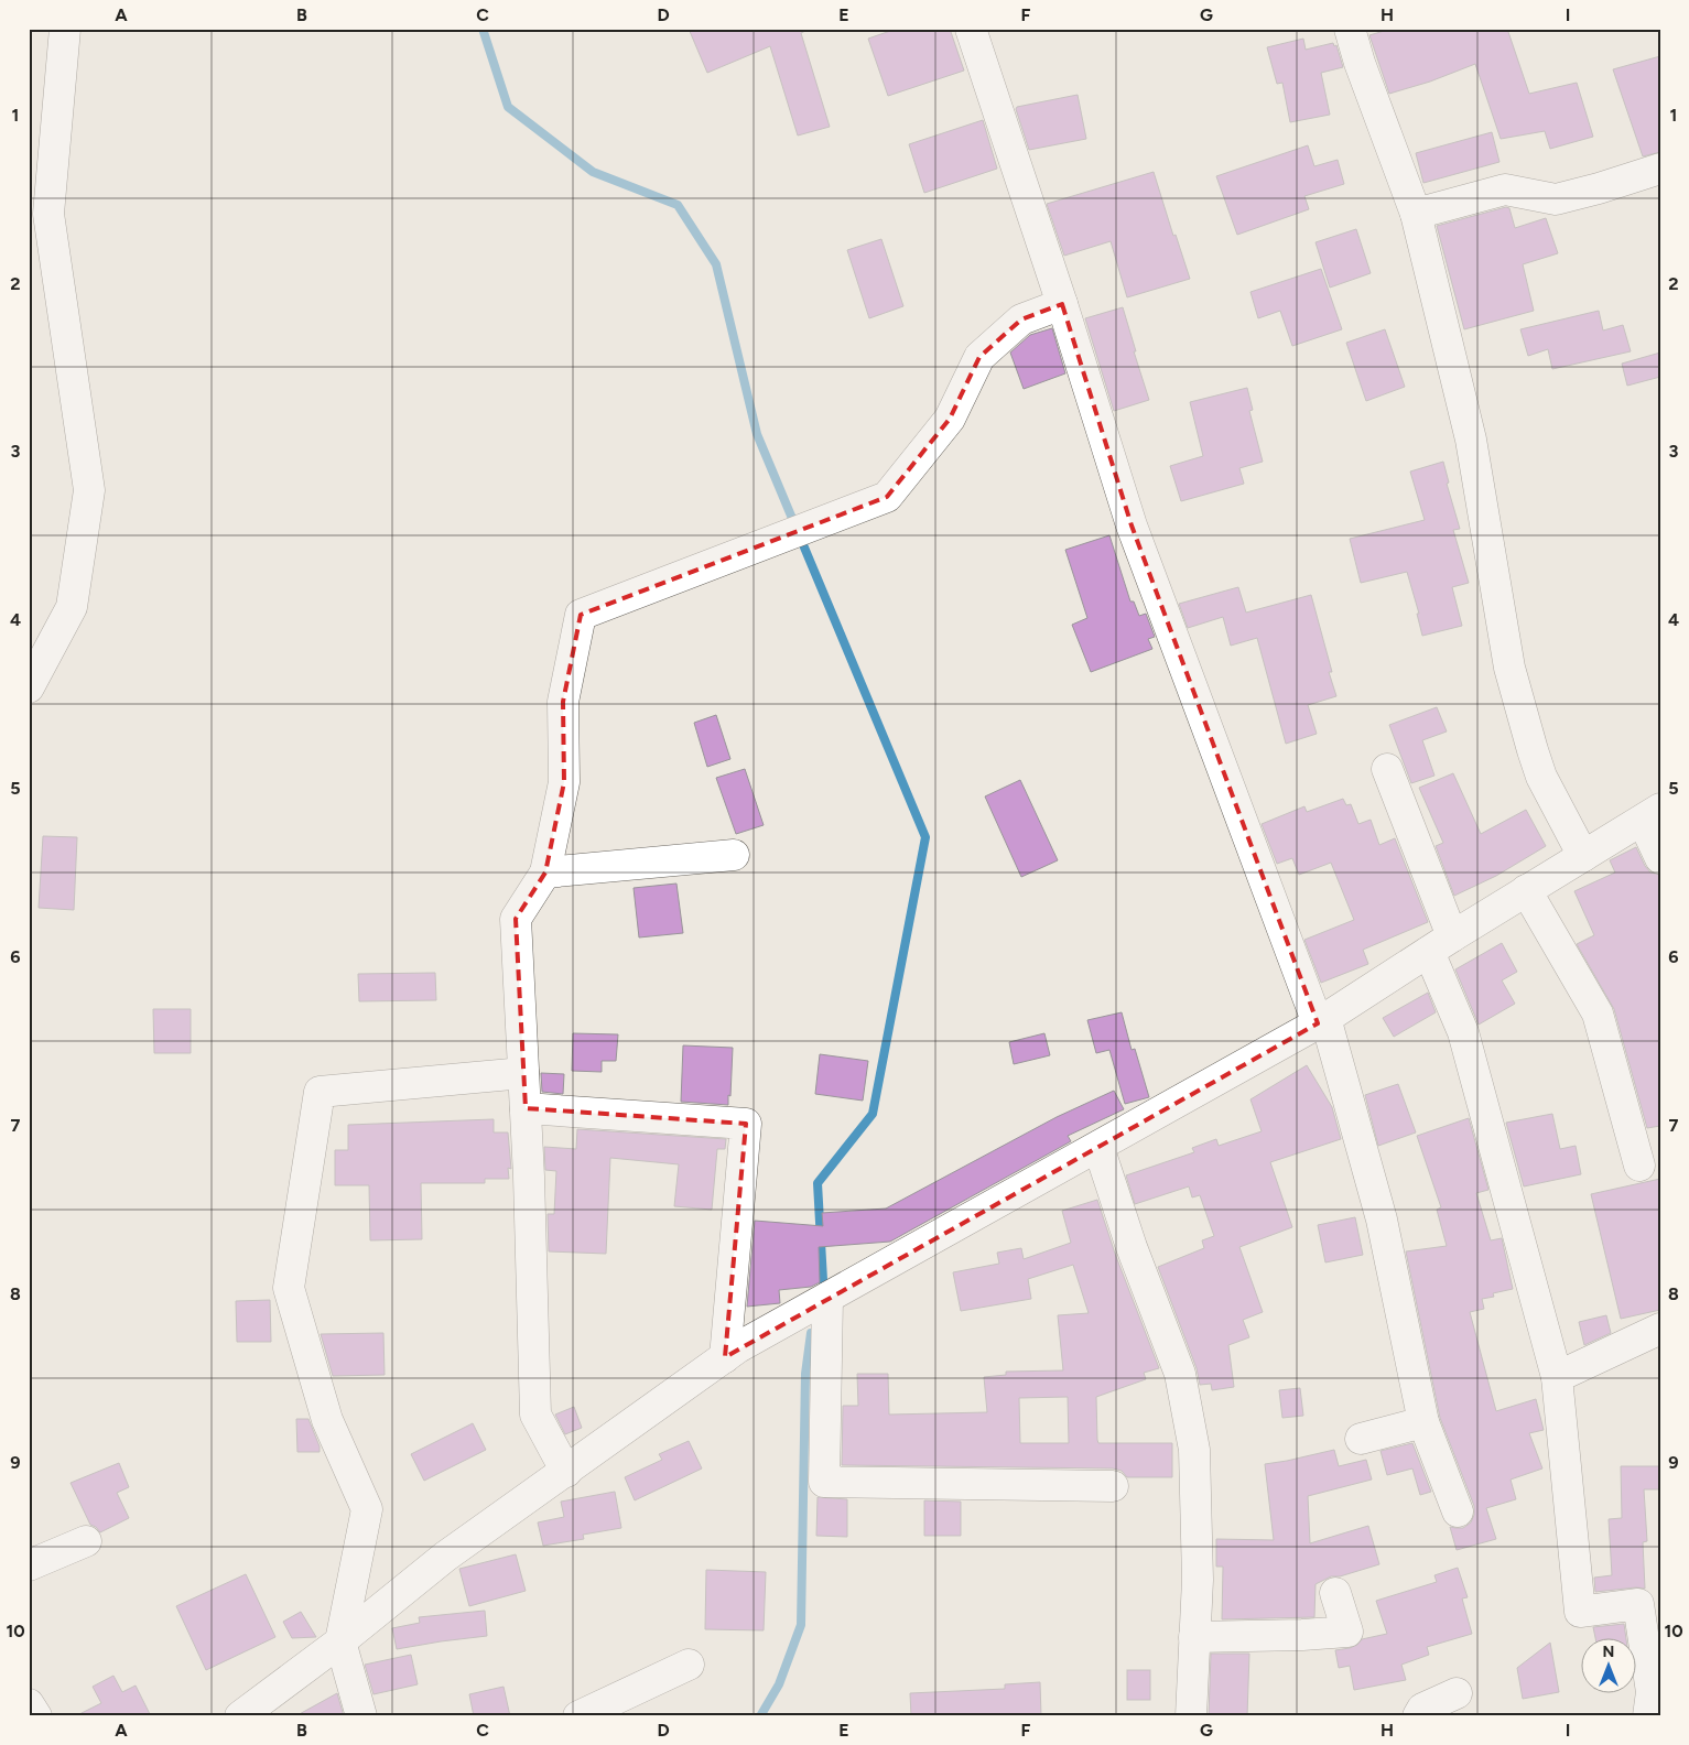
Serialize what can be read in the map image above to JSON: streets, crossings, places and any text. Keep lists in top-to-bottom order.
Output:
{
  "north": "top",
  "grid": {
    "columns": [
      "A",
      "B",
      "C",
      "D",
      "E",
      "F",
      "G",
      "H",
      "I"
    ],
    "rows": [
      "1",
      "2",
      "3",
      "4",
      "5",
      "6",
      "7",
      "8",
      "9",
      "10"
    ]
  }
}
